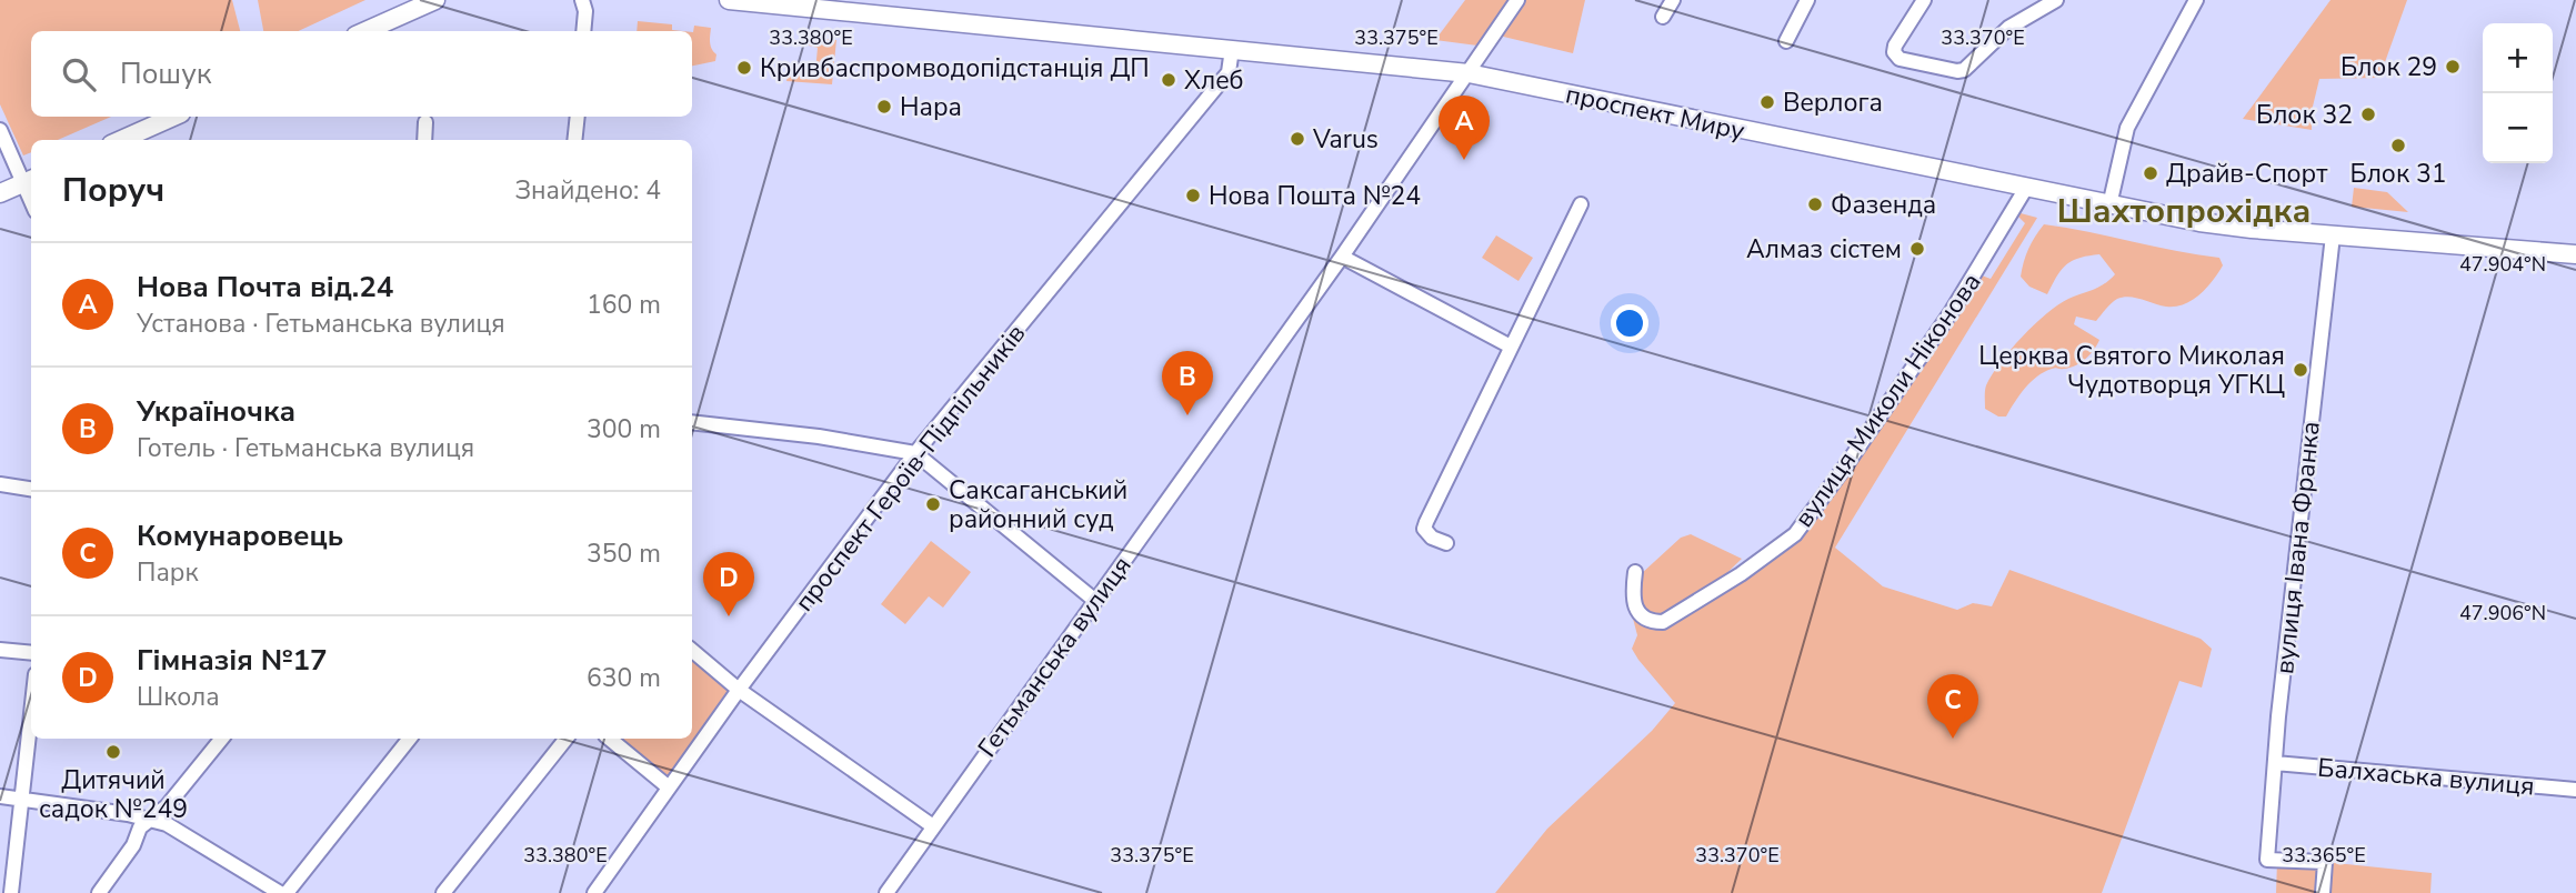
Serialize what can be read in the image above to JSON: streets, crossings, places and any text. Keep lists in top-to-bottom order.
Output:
{
  "streets": {
    "main road": ["проспект Миру"],
    "street": [
      "вулиця Миколи Ніконова",
      "проспект Героїв-Підпільників",
      "вулиця Івана Франка",
      "Гетьманська вулиця",
      "Балхаська вулиця"
    ]
  },
  "crossings": [
    ["проспект Миру", "вулиця Миколи Ніконова"],
    ["проспект Миру", "проспект Героїв-Підпільників"],
    ["проспект Миру", "вулиця Івана Франка"],
    ["проспект Миру", "Гетьманська вулиця"],
    ["вулиця Івана Франка", "Балхаська вулиця"]
  ],
  "districts": ["Шахтопрохідка"],
  "places": [
    "Блок 29",
    "Кривбаспромводопідстанція ДП",
    "Хлеб",
    "Beрлога",
    "Нара",
    "Блок 32",
    "Varus",
    "Блок 31",
    "Драйв-Спорт",
    "Нова Пошта №24",
    "Фазенда",
    "Алмаз сістем",
    "Церква Святого Миколая Чудотворця УГКЦ",
    "Саксаганський районний суд",
    "Дитячий садок №249"
  ],
  "page": {
    "map_buttons": ["+", "−"],
    "search": "Пошук",
    "pins": [
      "A",
      "B",
      "D",
      "C"
    ],
    "heading": ["Поруч", "Знайдено: 4"],
    "list": [
      {
        "mark": "A",
        "name": "Нова Почта від.24",
        "note": "Установа · Гетьманська вулиця",
        "value": "160 m"
      },
      {
        "mark": "B",
        "name": "Україночка",
        "note": "Готель · Гетьманська вулиця",
        "value": "300 m"
      },
      {
        "mark": "C",
        "name": "Комунаровець",
        "note": "Парк",
        "value": "350 m"
      },
      {
        "mark": "D",
        "name": "Гімназія №17",
        "note": "Школа",
        "value": "630 m"
      }
    ]
  },
  "coordinates": [
    "33.380°E",
    "33.375°E",
    "33.370°E",
    "47.904°N",
    "47.906°N",
    "33.365°E"
  ]
}
